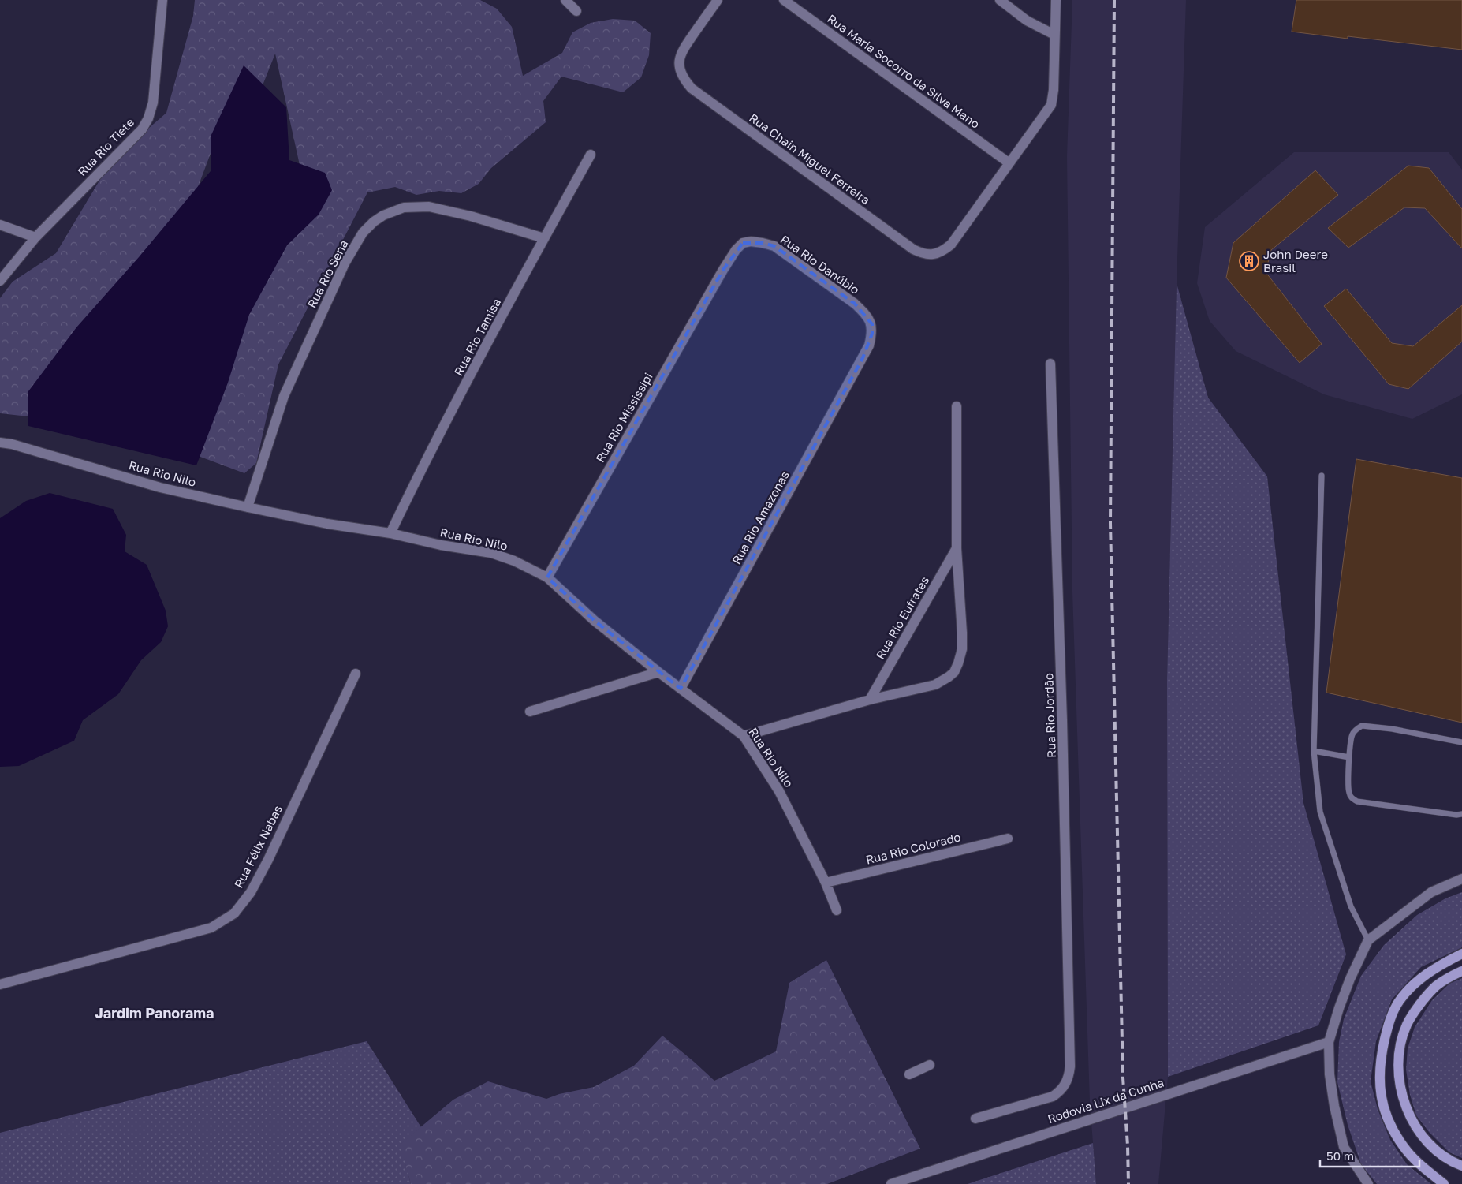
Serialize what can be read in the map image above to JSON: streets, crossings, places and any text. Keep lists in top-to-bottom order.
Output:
{
  "streets": {
    "street": [
      "Rua Maria Socorro da Silva Mano",
      "Rua Rio Tiete",
      "Rua Chain Miguel Ferreira",
      "Rua Rio Danúbio",
      "Rua Rio Sena",
      "Rua Rio Tamisa",
      "Rua Rio Mississipi",
      "Rua Rio Nilo",
      "Rua Rio Amazonas",
      "Rua Rio Eufrates",
      "Rua Rio Jordão",
      "Rua Félix Nabas",
      "Rua Rio Colorado",
      "Rodovia Lix da Cunha"
    ]
  },
  "crossings": [
    ["Rua Maria Socorro da Silva Mano", "Rua Chain Miguel Ferreira"],
    ["Rua Rio Danúbio", "Rua Rio Mississipi"],
    ["Rua Rio Danúbio", "Rua Rio Amazonas"],
    ["Rua Rio Sena", "Rua Rio Tamisa"],
    ["Rua Rio Sena", "Rua Rio Nilo"],
    ["Rua Rio Tamisa", "Rua Rio Nilo"],
    ["Rua Rio Mississipi", "Rua Rio Nilo"],
    ["Rua Rio Nilo", "Rua Rio Amazonas"],
    ["Rua Rio Nilo", "Rua Rio Eufrates"],
    ["Rua Rio Nilo", "Rua Rio Colorado"]
  ],
  "districts": ["Jardim Panorama"],
  "places": {
    "building": ["John Deere Brasil"]
  },
  "scale_bar": "50 m"
}
